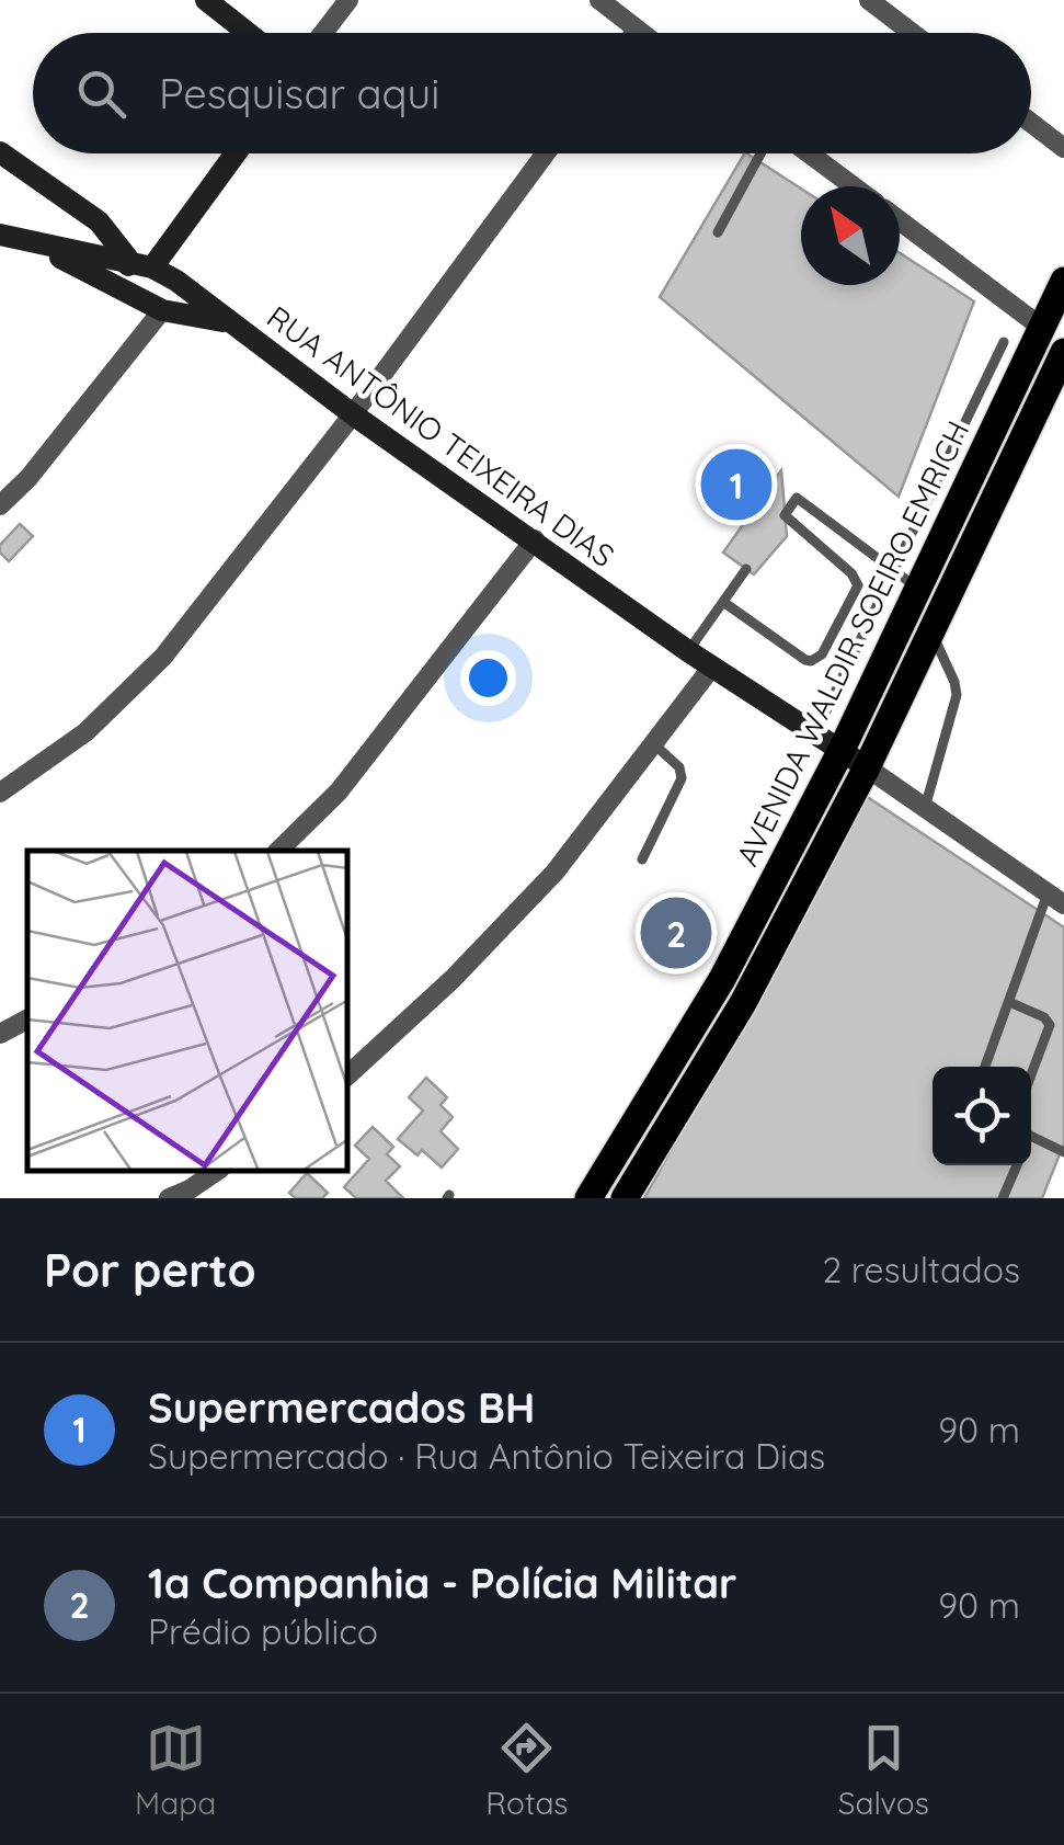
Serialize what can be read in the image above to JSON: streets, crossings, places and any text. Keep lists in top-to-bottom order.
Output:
{
  "streets": {
    "main road": ["RUA ANTÔNIO TEIXEIRA DIAS", "AVENIDA WALDIR SOEIRO EMRICH"]
  },
  "crossings": [
    ["RUA ANTÔNIO TEIXEIRA DIAS", "AVENIDA WALDIR SOEIRO EMRICH"]
  ],
  "north": "top left",
  "page": {
    "search": "Pesquisar aqui",
    "pins": ["1", "2"],
    "heading": ["Por perto", "2 resultados"],
    "list": [
      {
        "mark": "1",
        "name": "Supermercados BH",
        "note": "Supermercado · Rua Antônio Teixeira Dias",
        "value": "90 m"
      },
      {
        "mark": "2",
        "name": "1a Companhia - Polícia Militar",
        "note": "Prédio público",
        "value": "90 m"
      }
    ],
    "nav": ["Mapa", "Rotas", "Salvos"]
  }
}
